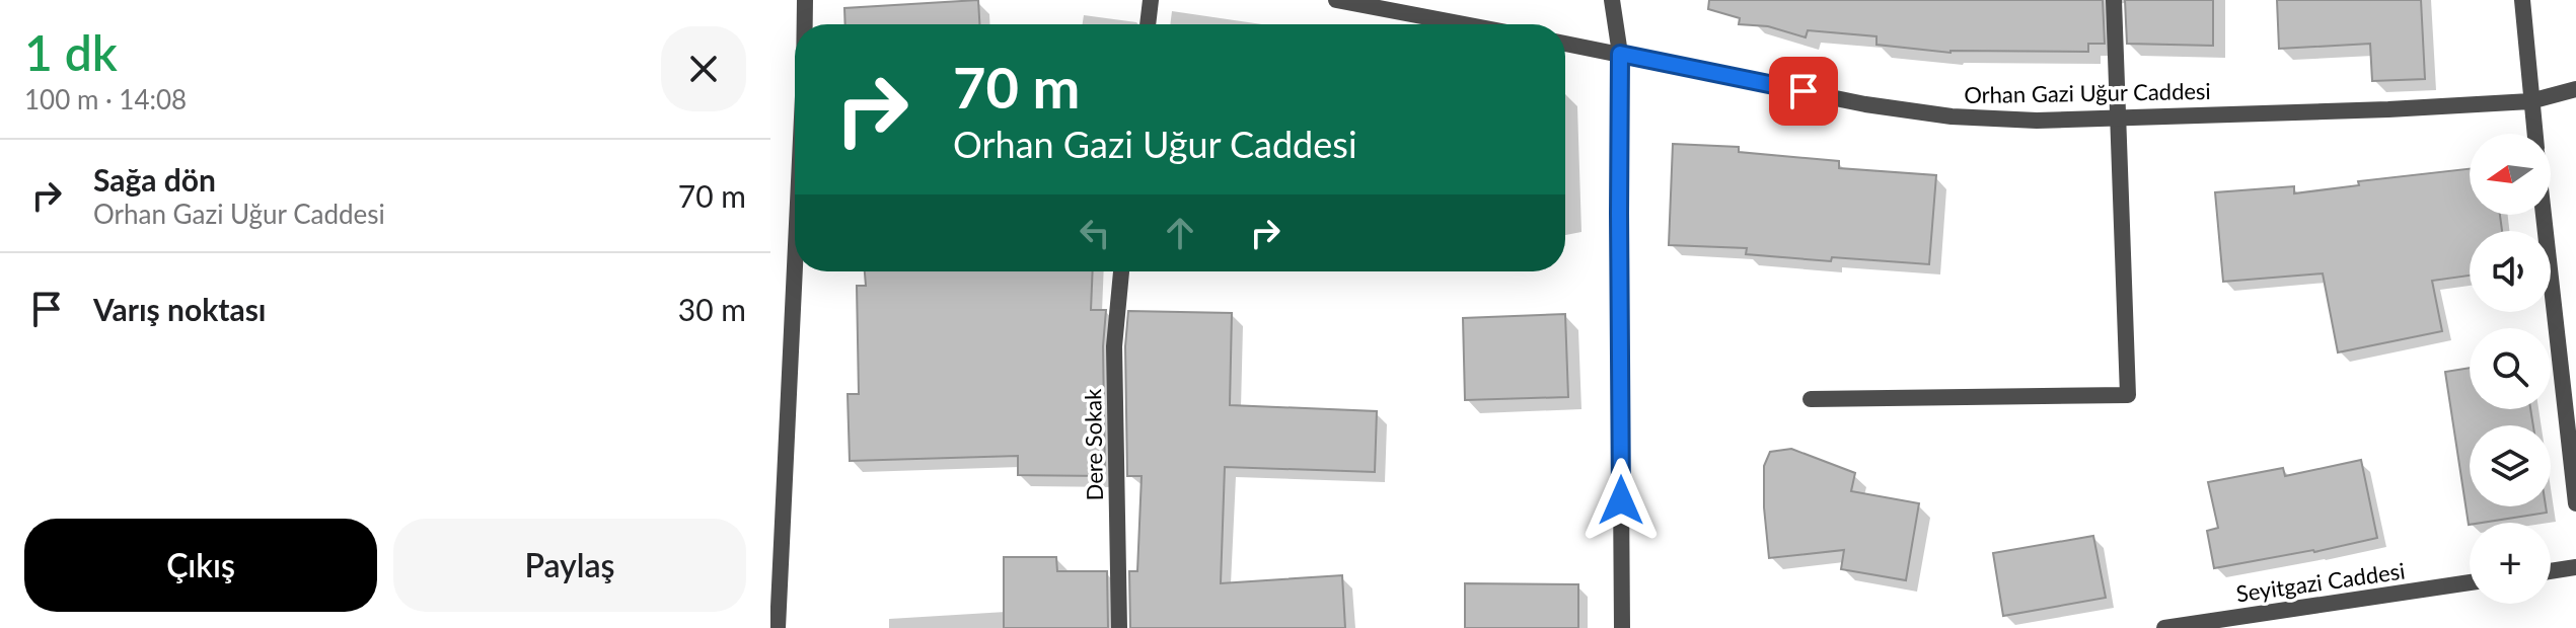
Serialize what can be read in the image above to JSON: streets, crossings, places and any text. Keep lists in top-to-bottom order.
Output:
{
  "streets": {
    "street": ["Orhan Gazi Uğur Caddesi", "Dere Sokak", "Seyitgazi Caddesi"]
  },
  "north": "left",
  "page": {
    "heading": ["1 dk", "100 m · 14:08"],
    "turn": ["70 m", "Orhan Gazi Uğur Caddesi"],
    "map_buttons": "+",
    "list": [
      {
        "name": "Sağa dön",
        "note": "Orhan Gazi Uğur Caddesi",
        "value": "70 m"
      },
      {
        "name": "Varış noktası",
        "value": "30 m"
      }
    ],
    "buttons": ["Çıkış", "Paylaş"]
  }
}
